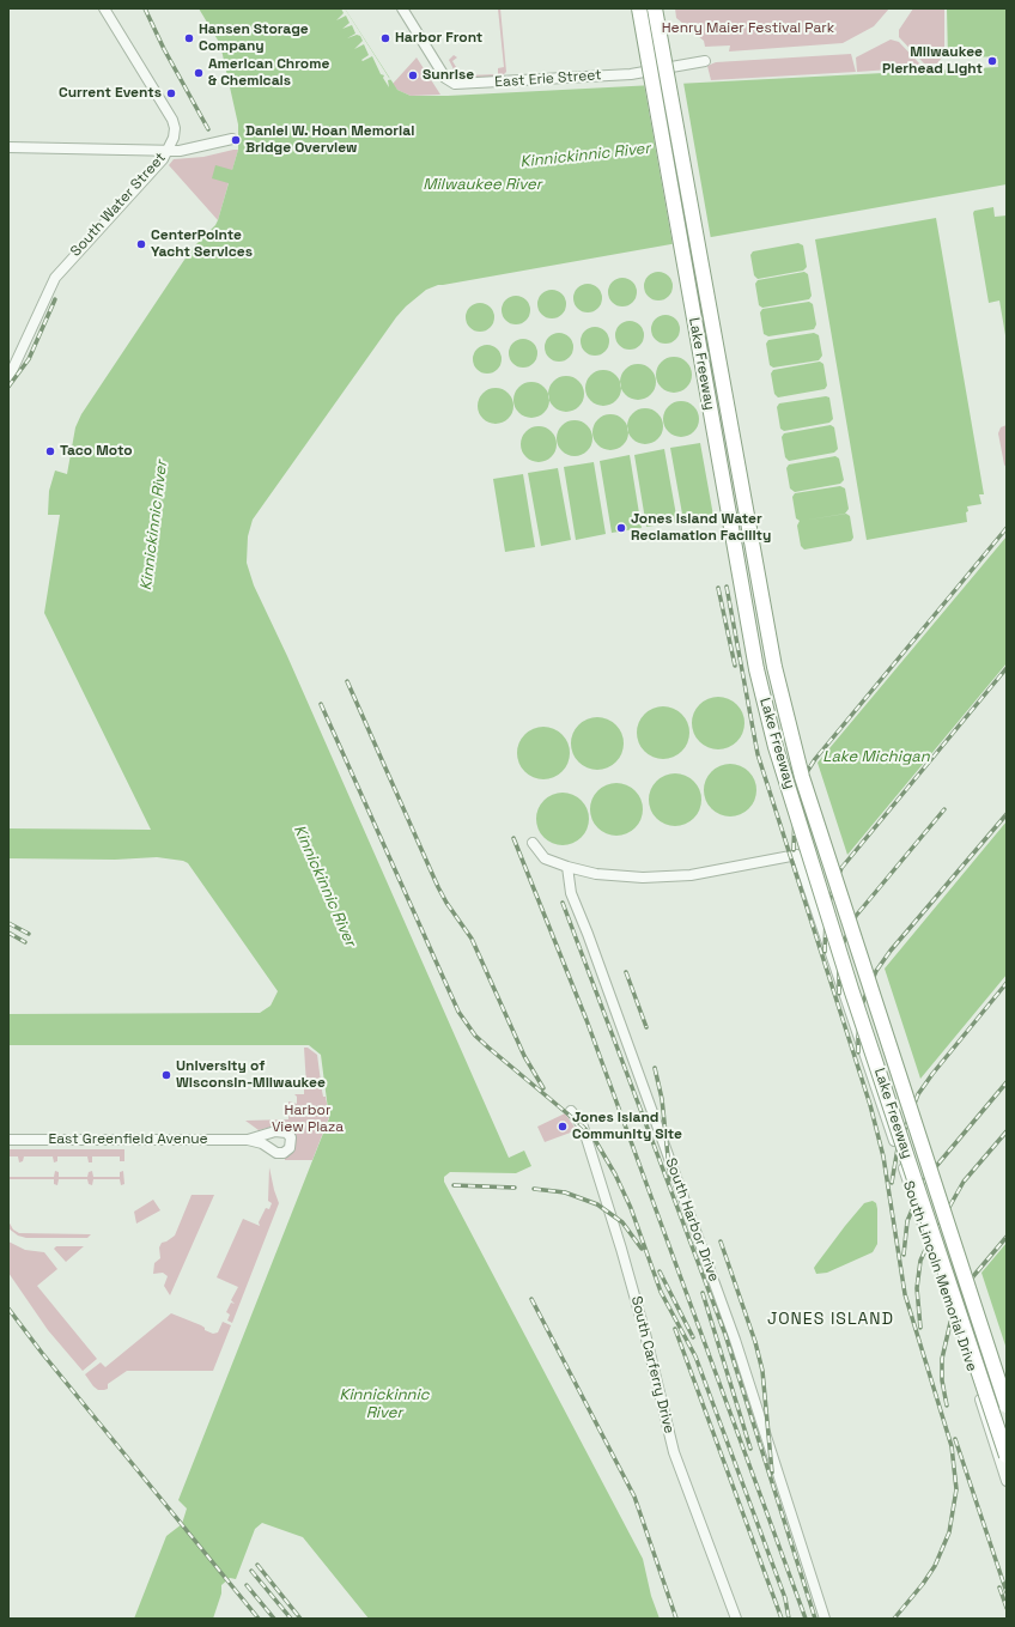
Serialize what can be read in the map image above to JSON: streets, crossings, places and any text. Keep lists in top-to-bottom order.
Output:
{
  "streets": {
    "highway": ["Lake Freeway"],
    "street": [
      "East Erie Street",
      "South Water Street",
      "East Greenfield Avenue",
      "South Harbor Drive",
      "South Lincoln Memorial Drive",
      "South Carferry Drive"
    ]
  },
  "crossings": [
    ["South Harbor Drive", "South Lincoln Memorial Drive"]
  ],
  "districts": ["JONES ISLAND"],
  "water": ["Kinnickinnic River", "Milwaukee River", "Lake Michigan"],
  "parks": ["Henry Maier Festival Park", "Harbor View Plaza"],
  "places": [
    "Hansen Storage Company",
    "Harbor Front",
    "Milwaukee Pierhead Light",
    "American Chrome & Chemicals",
    "Sunrise",
    "Current Events",
    "Daniel W. Hoan Memorial Bridge Overview",
    "CenterPointe Yacht Services",
    "Taco Moto",
    "Jones Island Water Reclamation Facility",
    "University of Wisconsin-Milwaukee",
    "Jones Island Community Site"
  ]
}
